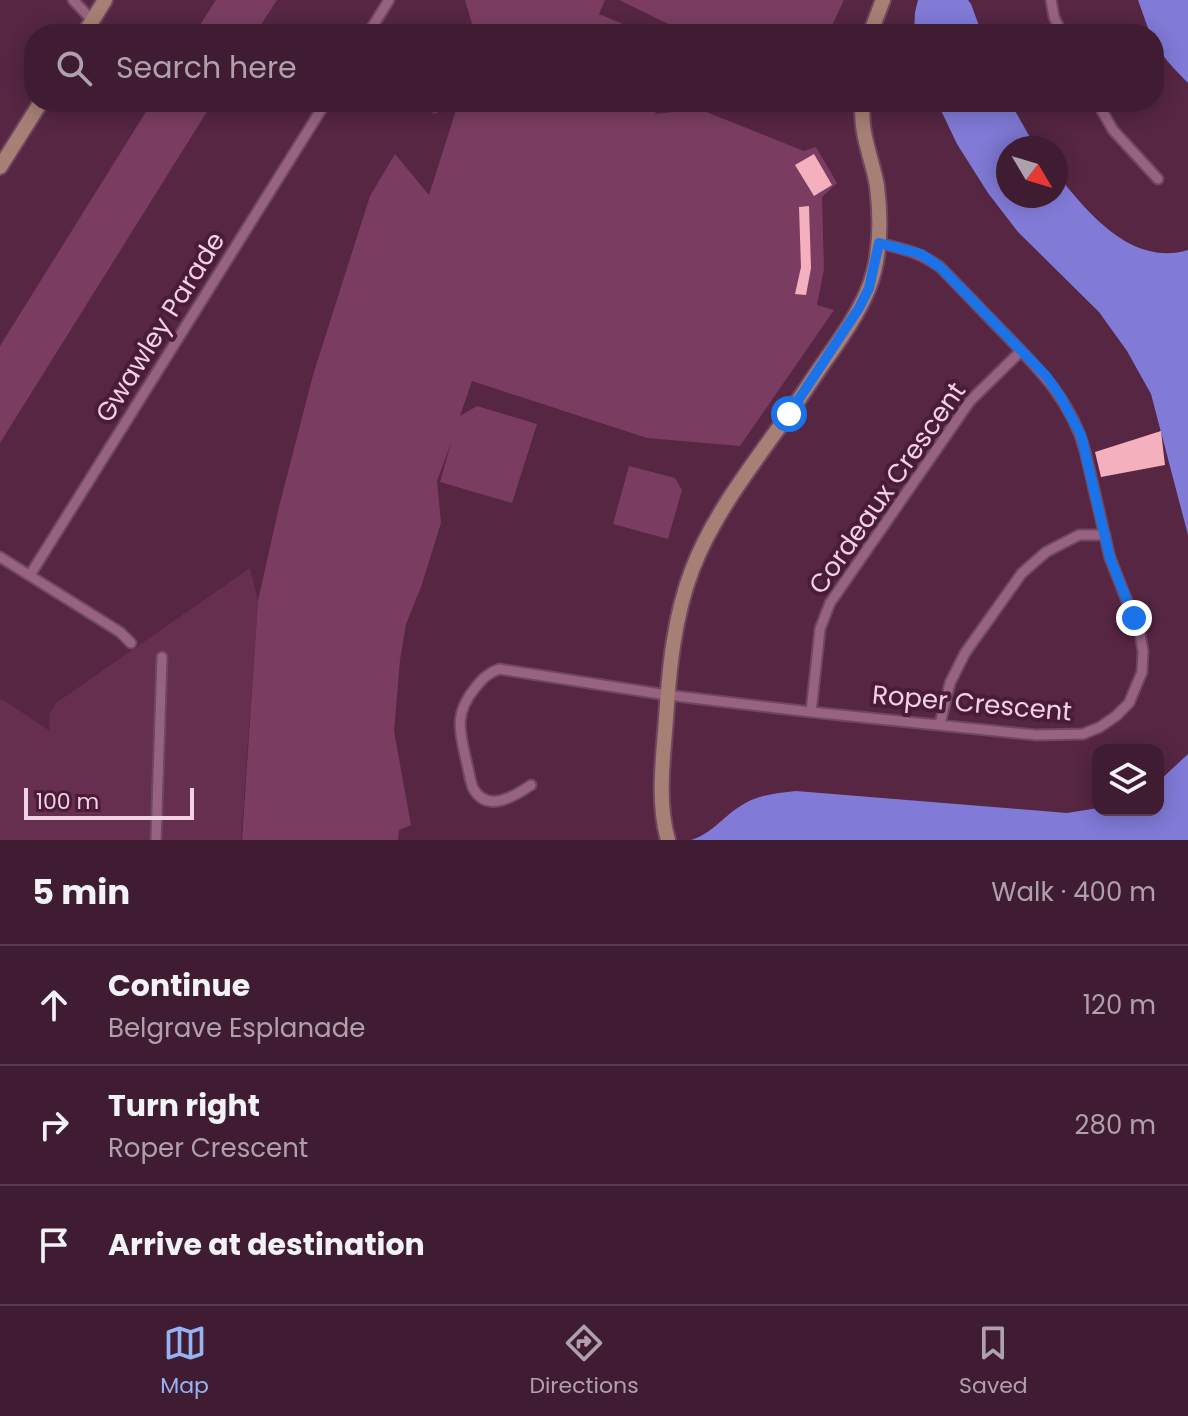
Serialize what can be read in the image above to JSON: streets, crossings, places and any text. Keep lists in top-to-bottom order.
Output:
{
  "streets": {
    "street": ["Gwawley Parade", "Cordeaux Crescent", "Roper Crescent"]
  },
  "crossings": [
    ["Cordeaux Crescent", "Roper Crescent"]
  ],
  "scale_bar": "100 m",
  "north": "bottom right",
  "page": {
    "search": "Search here",
    "scale": "100 m",
    "heading": ["5 min", "Walk · 400 m"],
    "list": [
      ["Continue", "Belgrave Esplanade", "120 m"],
      ["Turn right", "Roper Crescent", "280 m"],
      "Arrive at destination"
    ],
    "nav": ["Map", "Directions", "Saved"]
  }
}
